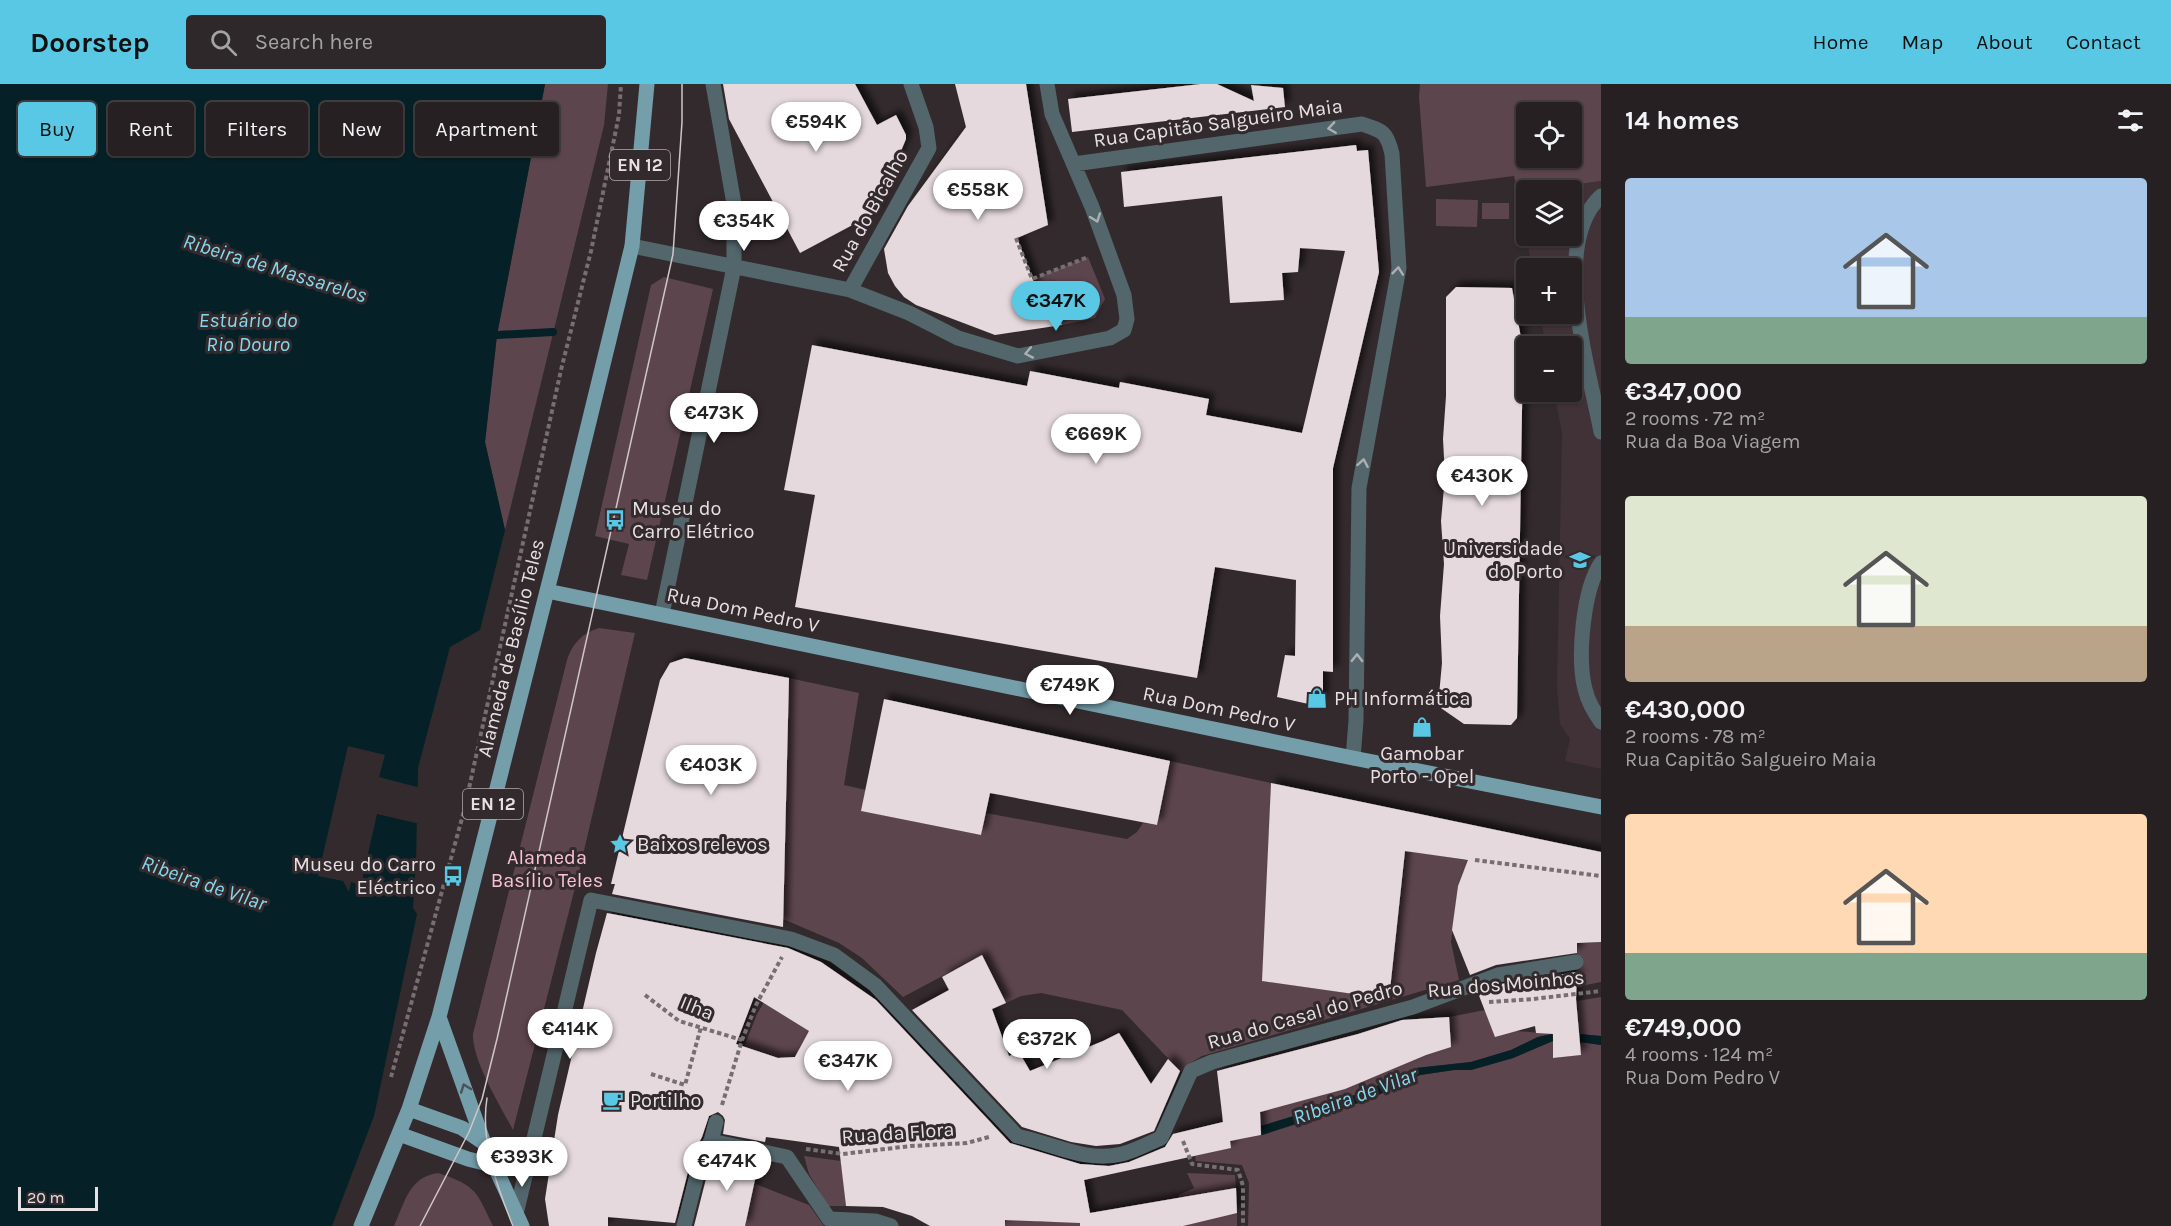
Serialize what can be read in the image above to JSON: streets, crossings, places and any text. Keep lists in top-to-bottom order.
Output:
{
  "streets": {
    "main road": ["EN 12", "Rua Dom Pedro V", "Alameda de Basílio Teles"],
    "street": ["Rua Capitão Salgueiro Maia", "Rua do Bicalho", "Rua do Casal do Pedro"],
    "path": ["Rua dos Moinhos", "Ilha", "Rua da Flora"]
  },
  "crossings": [
    ["Rua Capitão Salgueiro Maia", "Rua Dom Pedro V"],
    ["EN 12", "Alameda de Basílio Teles"],
    ["Rua Dom Pedro V", "Alameda de Basílio Teles"],
    ["Rua do Casal do Pedro", "Rua da Flora"]
  ],
  "water": ["Ribeira de Massarelos", "Estuário do Rio Douro", "Ribeira de Vilar"],
  "parks": ["Alameda Basílio Teles"],
  "places": {
    "bus stop": ["Museu do Carro Elétrico", "Museu do Carro Eléctrico"],
    "school or university": ["Universidade do Porto"],
    "shop": ["PH Informática", "Gamobar Porto - Opel"],
    "place": ["Baixos relevos"],
    "cafe": ["Portilho"]
  },
  "scale_bar": "20 m",
  "page": {
    "header": "Doorstep",
    "search": "Search here",
    "nav": [
      "Home",
      "Map",
      "About",
      "Contact"
    ],
    "heading": "14 homes",
    "map_buttons": ["+", "−"],
    "price": [
      "€594K",
      "€558K",
      "€354K",
      "€347K",
      "€473K",
      "€669K",
      "€430K",
      "€749K",
      "€403K",
      "€414K",
      "€372K",
      "€347K",
      "€393K",
      "€474K"
    ],
    "chip": [
      "Buy",
      "Rent",
      "Filters",
      "New",
      "Apartment"
    ],
    "list": [
      {
        "name": "€347,000",
        "note": "2 rooms · 72 m² · Rua da Boa Viagem"
      },
      {
        "name": "€430,000",
        "note": "2 rooms · 78 m² · Rua Capitão Salgueiro Maia"
      },
      {
        "name": "€749,000",
        "note": "4 rooms · 124 m² · Rua Dom Pedro V"
      }
    ],
    "scale": "20 m"
  }
}
